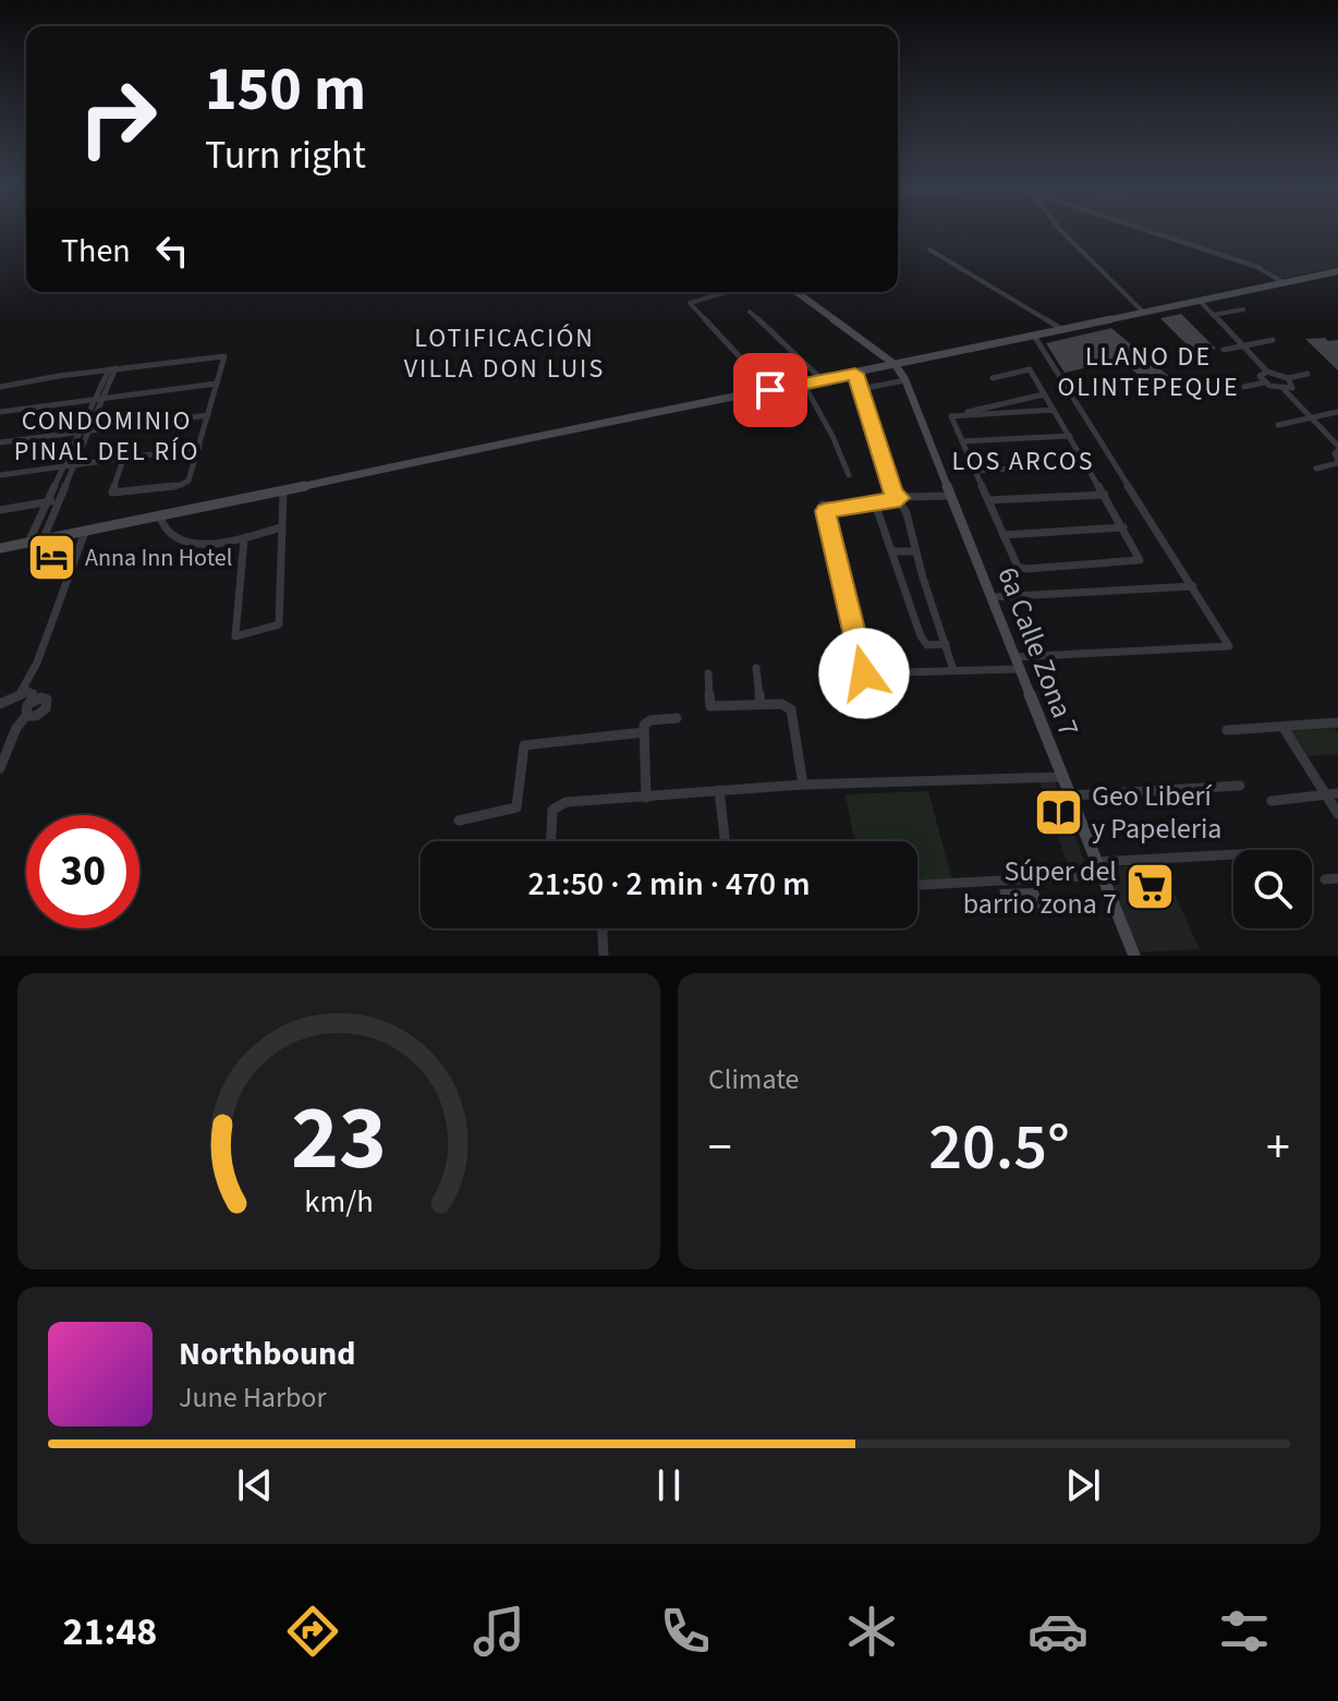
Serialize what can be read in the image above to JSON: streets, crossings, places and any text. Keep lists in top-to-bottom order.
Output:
{
  "streets": {
    "main road": ["6a Calle Zona 7"]
  },
  "districts": [
    "LOTIFICACIÓN VILLA DON LUIS",
    "LLANO DE OLINTEPEQUE",
    "CONDOMINIO PINAL DEL RÍO",
    "LOS ARCOS"
  ],
  "places": {
    "hotel": ["Anna Inn Hotel"],
    "library": ["Geo Liberí y Papeleria"],
    "supermarket": ["Súper del barrio zona 7"]
  },
  "page": {
    "turn": ["150 m", "Turn right"],
    "then": "Then",
    "limit": "30",
    "trip": "21:50 · 2 min · 470 m",
    "tile": "Climate",
    "heat": ["−", "20.5°", "+"],
    "song": ["Northbound", "June Harbor"],
    "tabs": "21:48",
    "gauge": ["23", "km/h"]
  }
}
